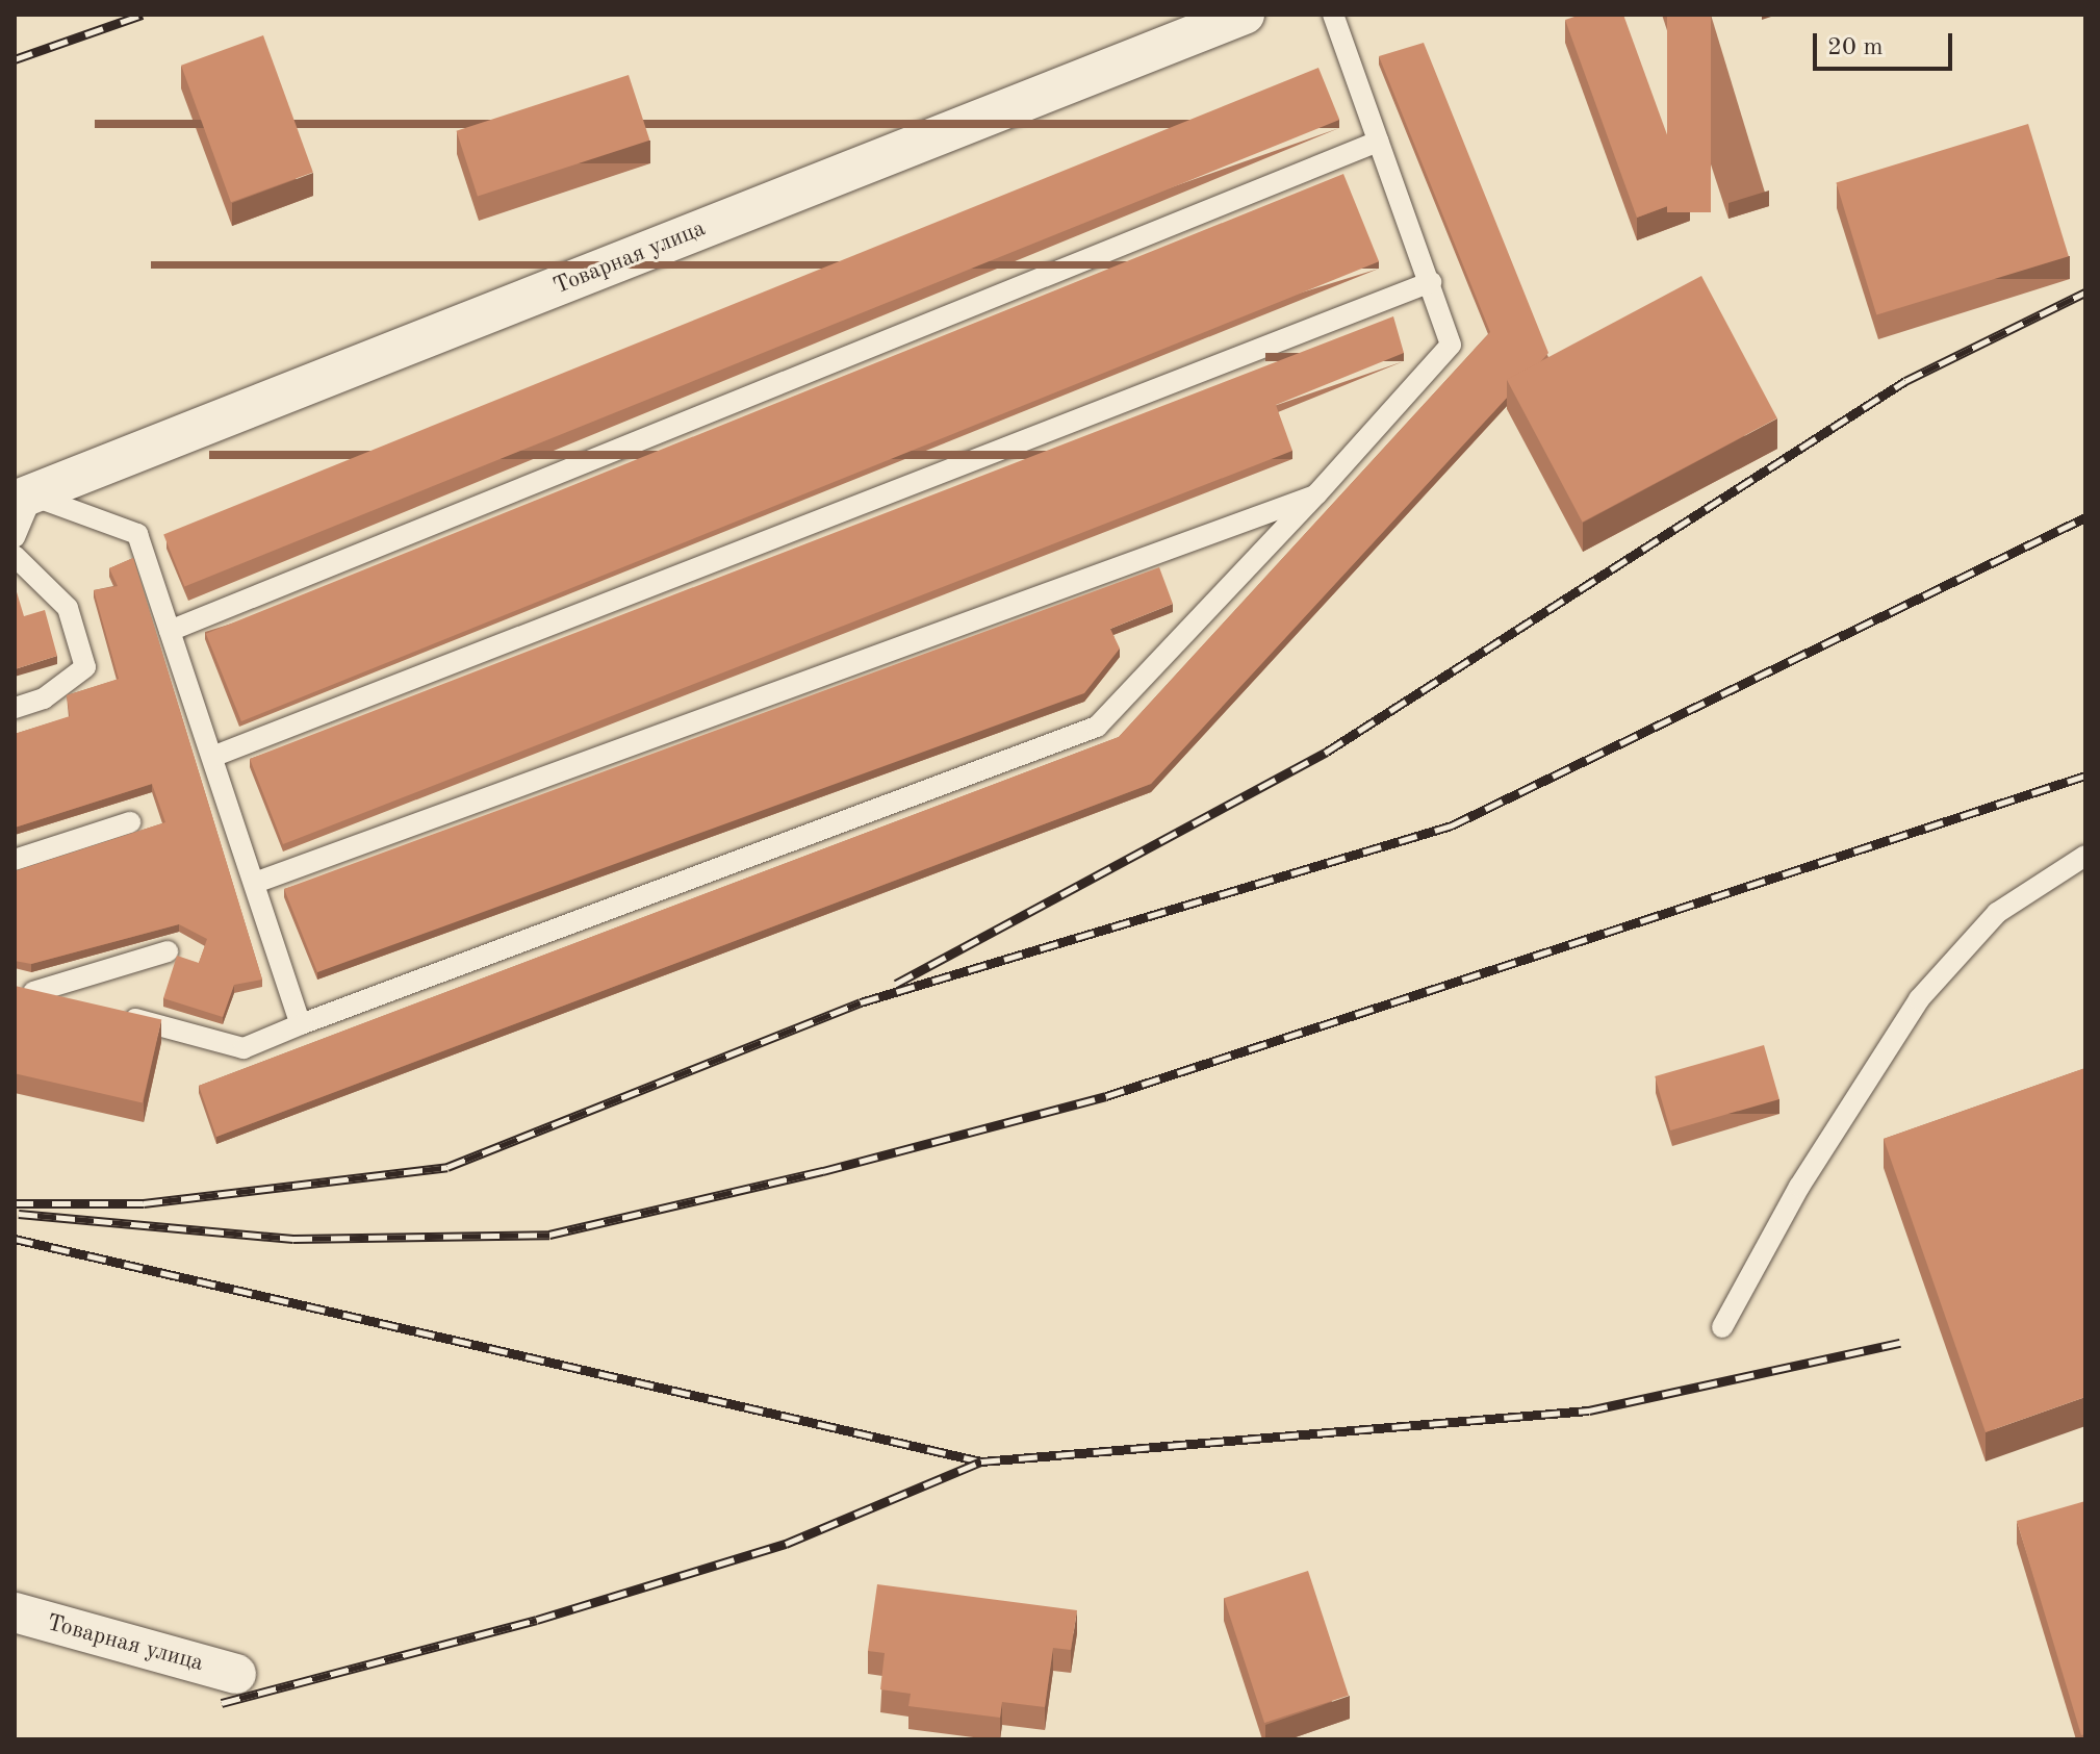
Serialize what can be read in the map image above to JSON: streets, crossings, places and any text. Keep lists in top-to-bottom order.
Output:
{
  "streets": {
    "street": ["Товарная улица"]
  },
  "scale_bar": "20 m"
}
